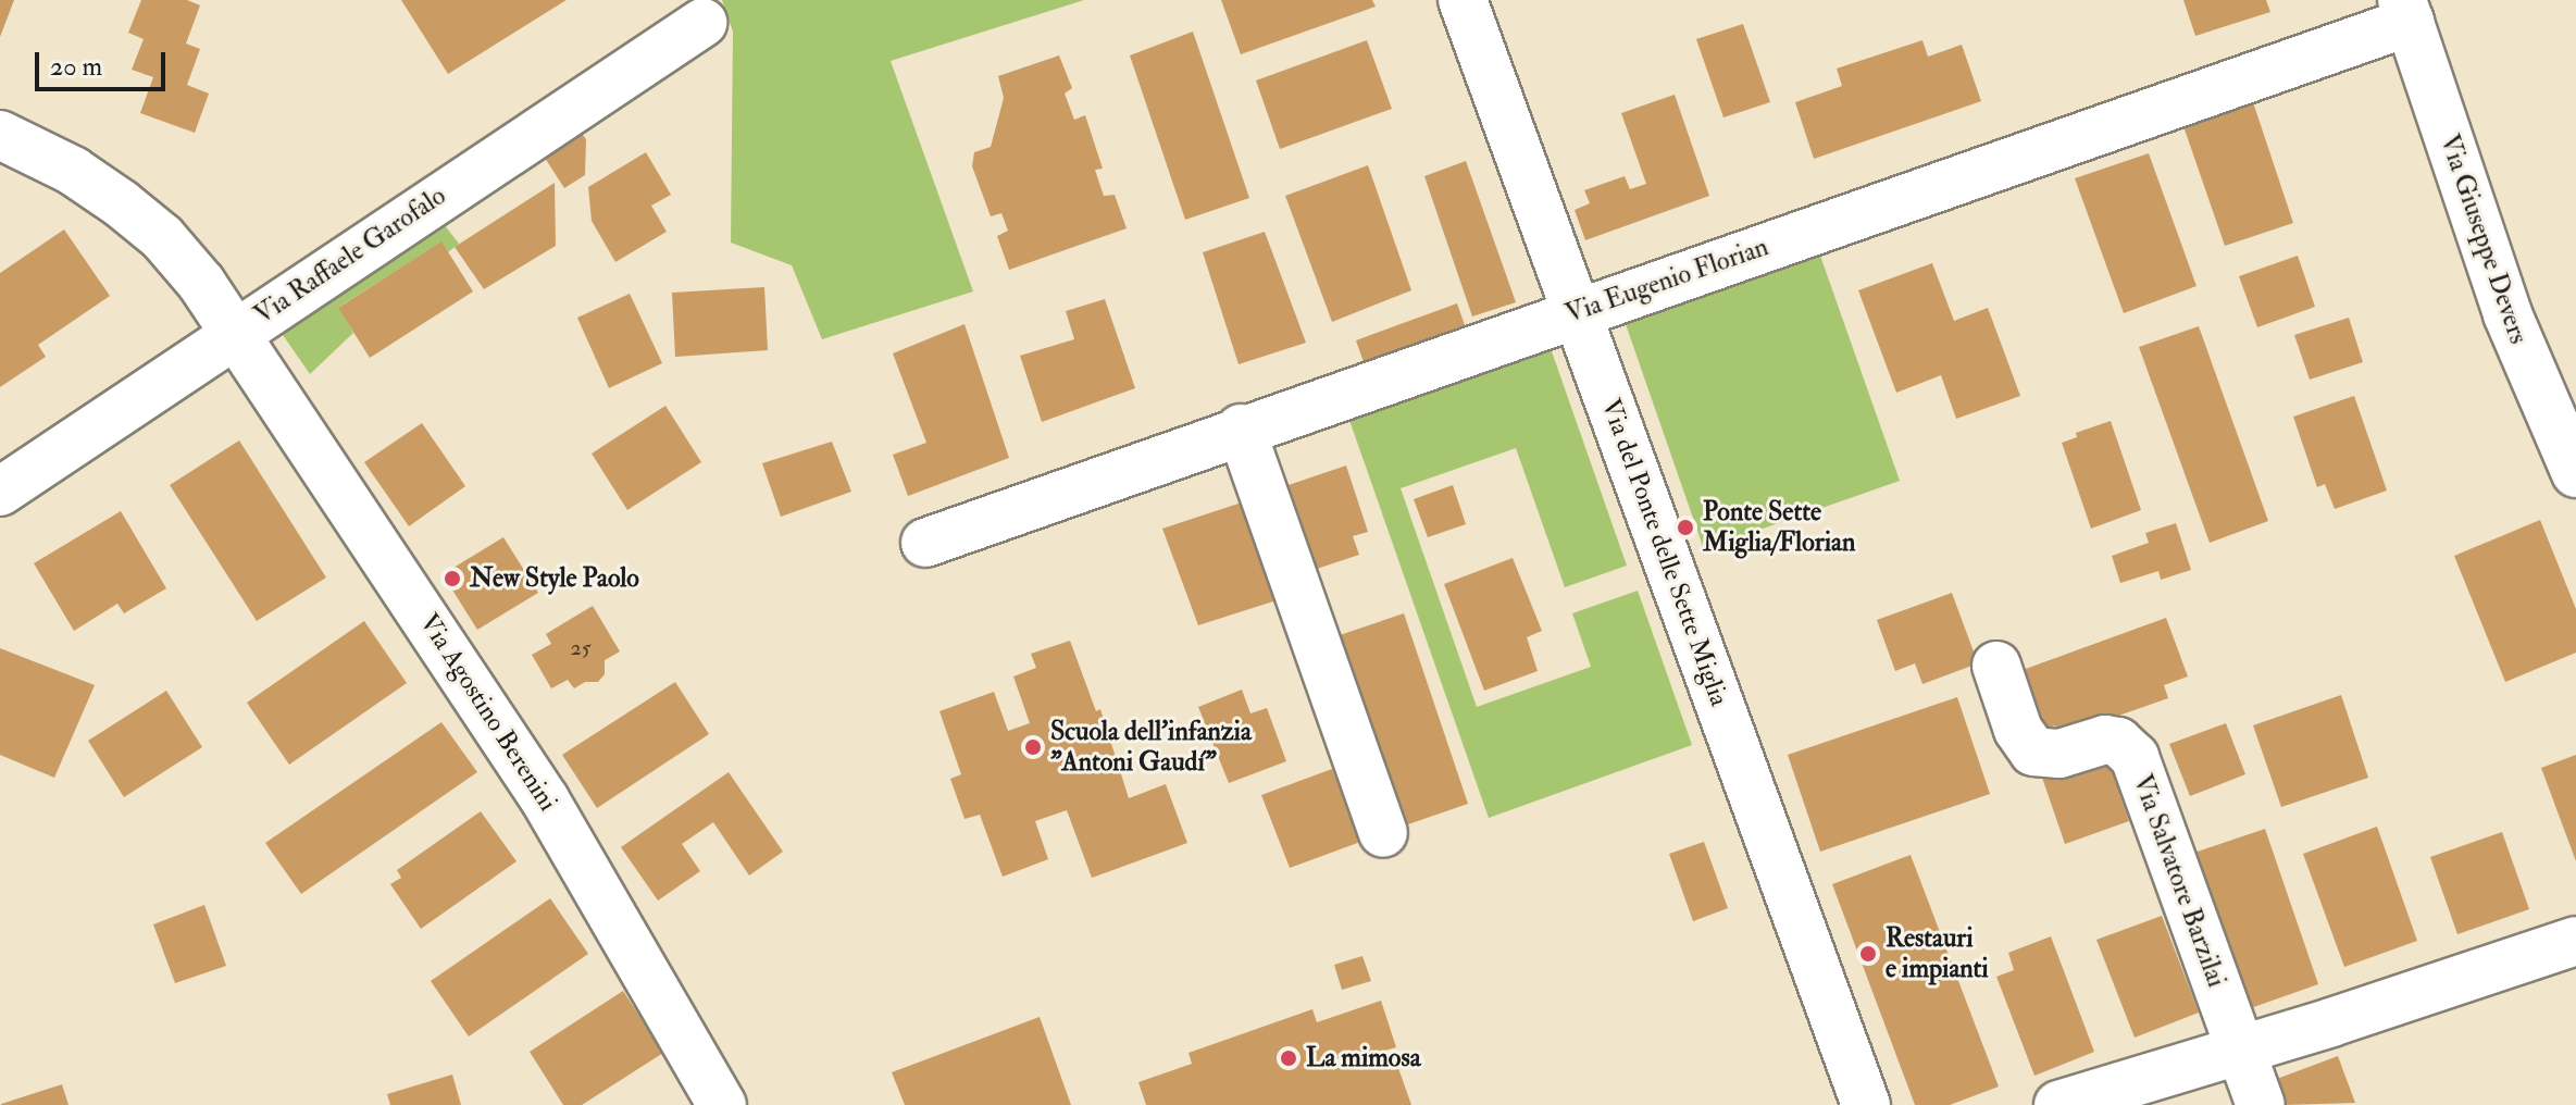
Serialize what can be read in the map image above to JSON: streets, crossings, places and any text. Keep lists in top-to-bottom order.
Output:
{
  "streets": {
    "street": [
      "Via Giuseppe Devers",
      "Via Raffaele Garofalo",
      "Via Eugenio Florian",
      "Via del Ponte delle Sette Miglia",
      "Via Agostino Berenini",
      "Via Salvatore Barzilai"
    ]
  },
  "crossings": [
    ["Via Giuseppe Devers", "Via Eugenio Florian"],
    ["Via Raffaele Garofalo", "Via Agostino Berenini"],
    ["Via Eugenio Florian", "Via del Ponte delle Sette Miglia"]
  ],
  "places": [
    "Ponte Sette Miglia/Florian",
    "New Style Paolo",
    "Scuola dell'infanzia \"Antoni Gaudí\"",
    "Restauri e impianti",
    "La mimosa"
  ],
  "house_numbers": ["25"],
  "scale_bar": "20 m"
}
